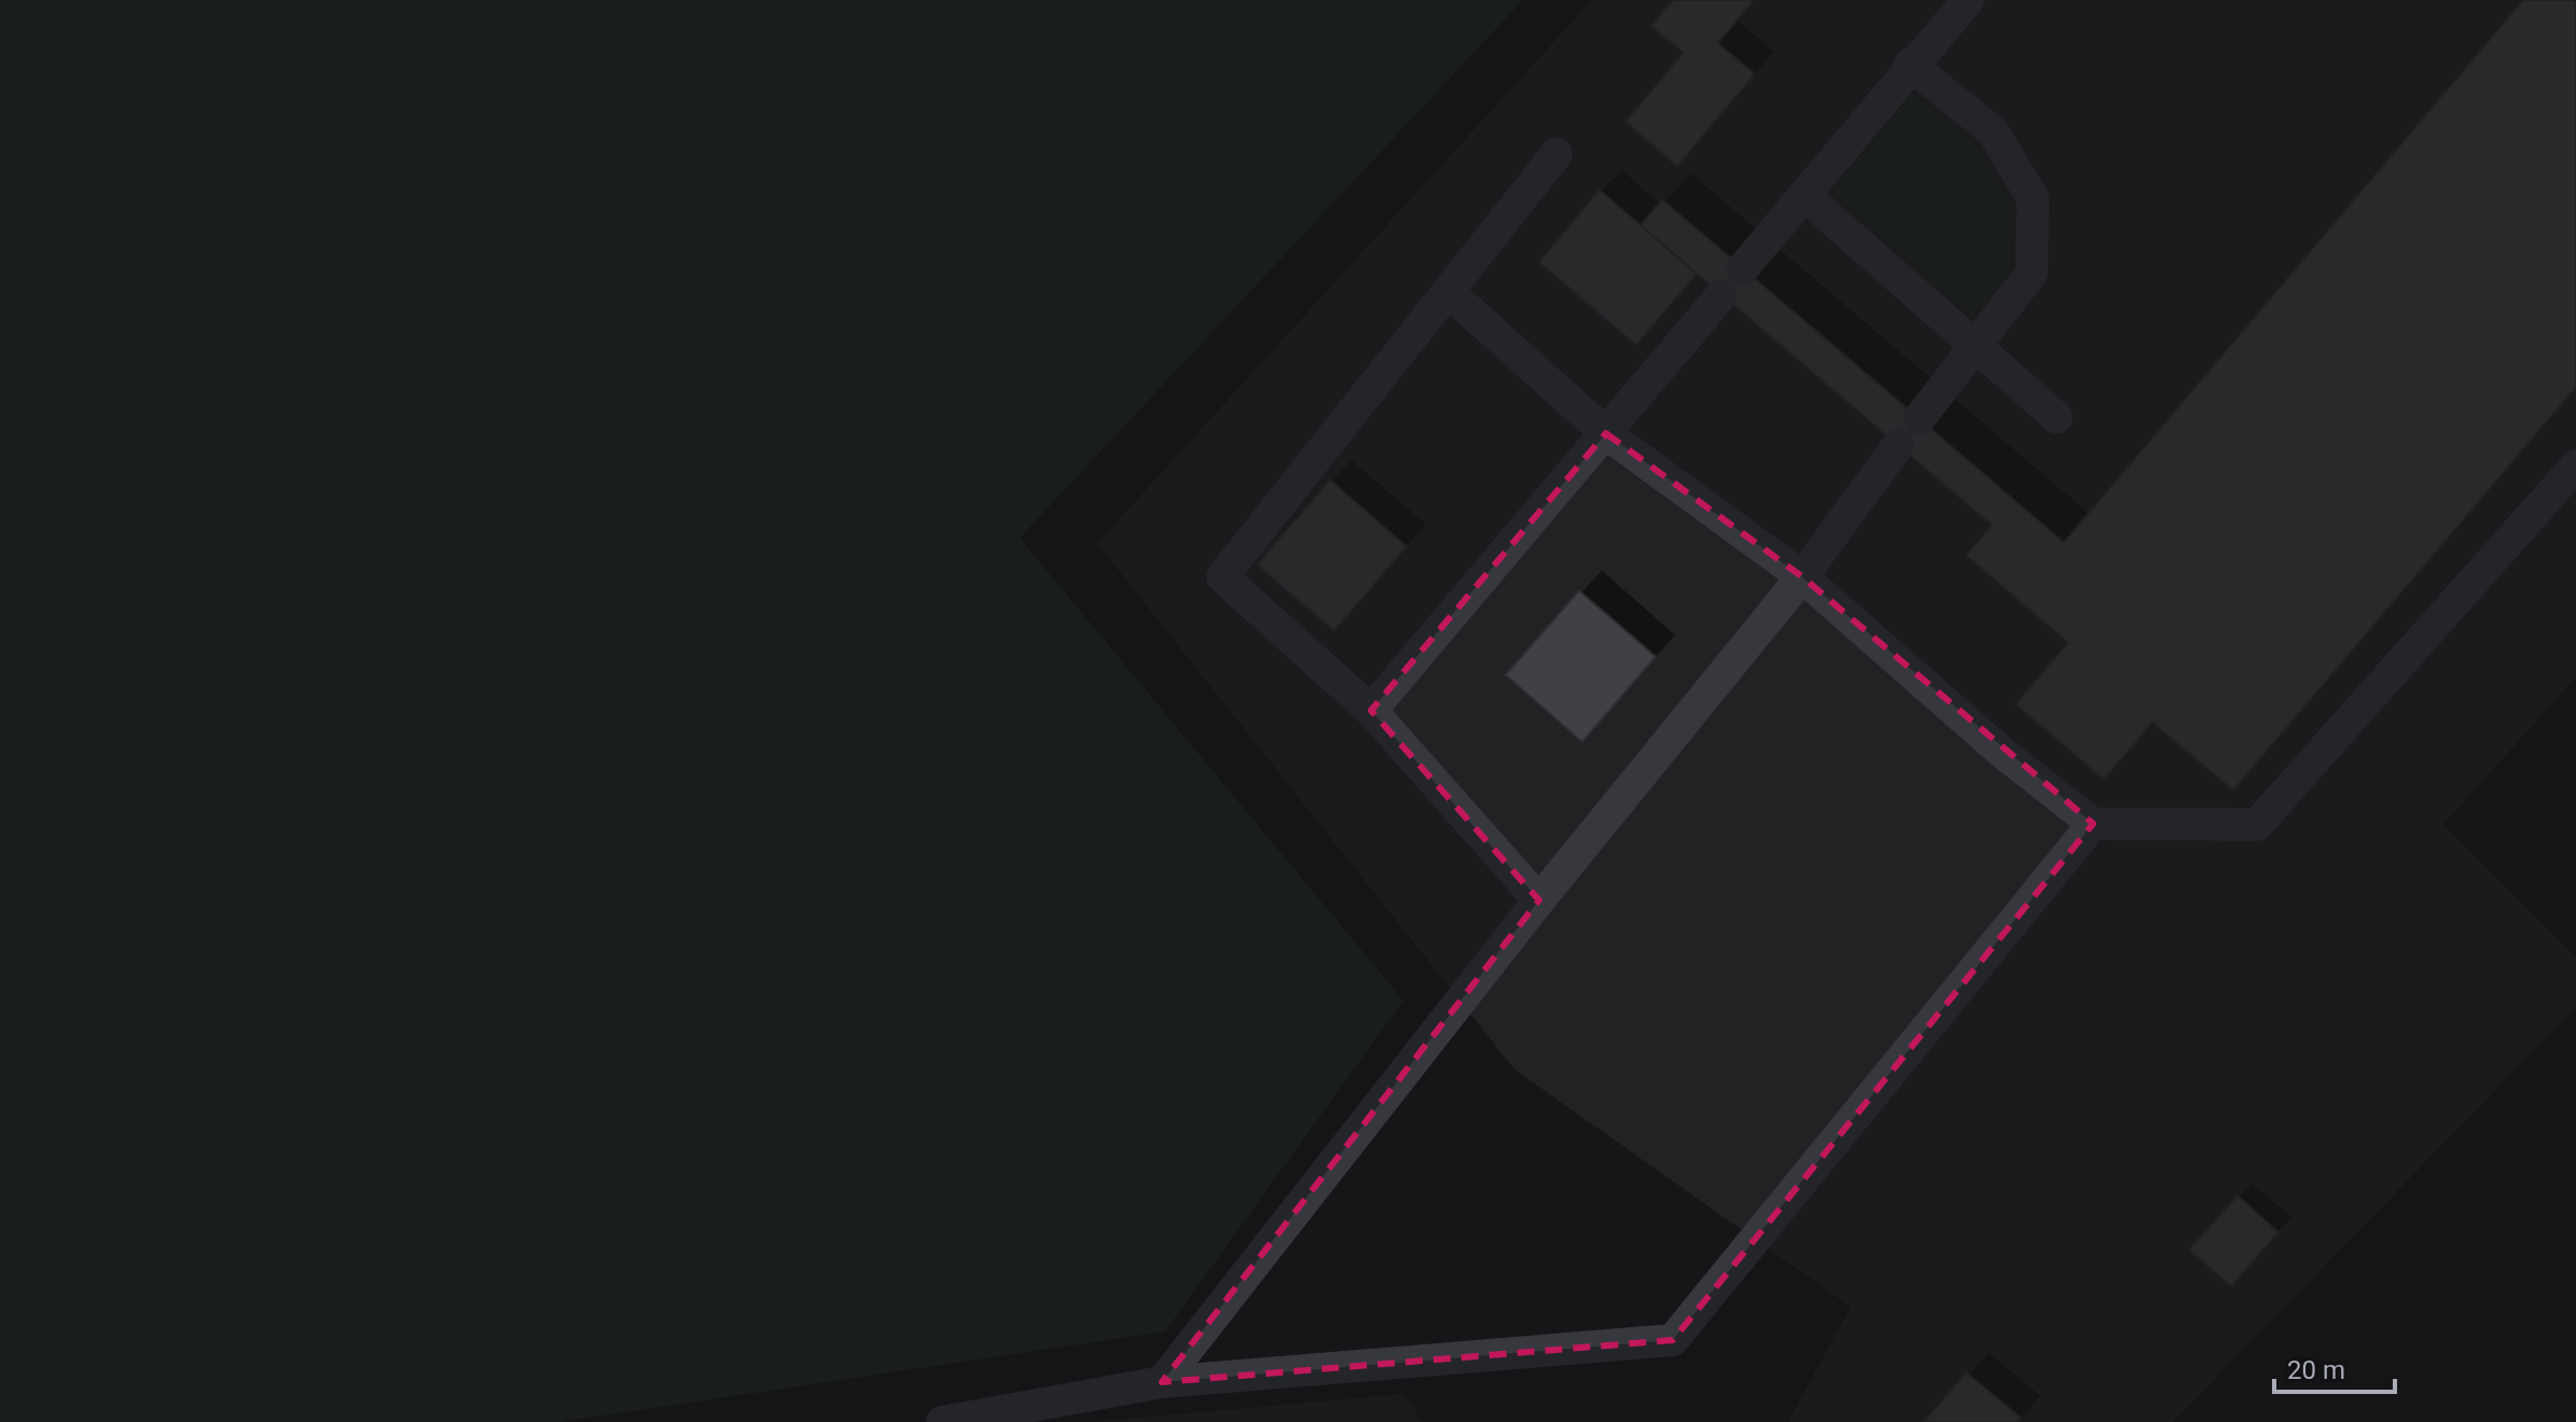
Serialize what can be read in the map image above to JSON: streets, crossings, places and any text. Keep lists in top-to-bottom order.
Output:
{
  "scale_bar": "20 m"
}
